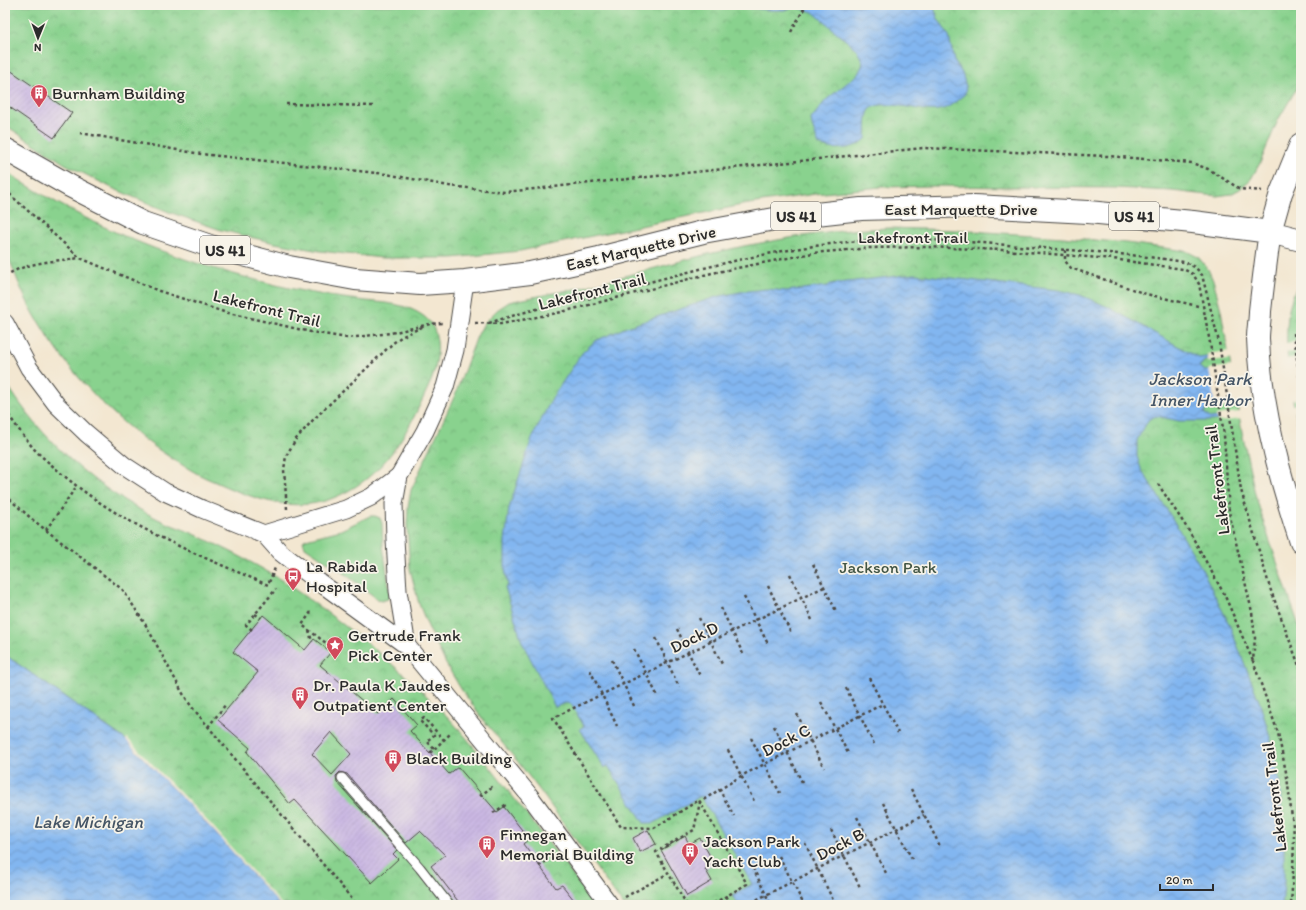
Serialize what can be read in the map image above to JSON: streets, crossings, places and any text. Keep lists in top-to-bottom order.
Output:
{
  "streets": {
    "main road": ["East Marquette Drive", "US 41"],
    "path": [
      "Lakefront Trail",
      "Dock D",
      "Dock C",
      "Dock B"
    ]
  },
  "crossings": [
    ["Dock D", "Dock C"]
  ],
  "water": ["Jackson Park Inner Harbor", "Lake Michigan"],
  "parks": ["Jackson Park"],
  "places": {
    "building": [
      "Burnham Building",
      "Dr. Paula K Jaudes Outpatient Center",
      "Black Building",
      "Finnegan Memorial Building",
      "Jackson Park Yacht Club"
    ],
    "bus stop": ["La Rabida Hospital"],
    "place": ["Gertrude Frank Pick Center"]
  },
  "scale_bar": "20 m",
  "north": "bottom"
}
